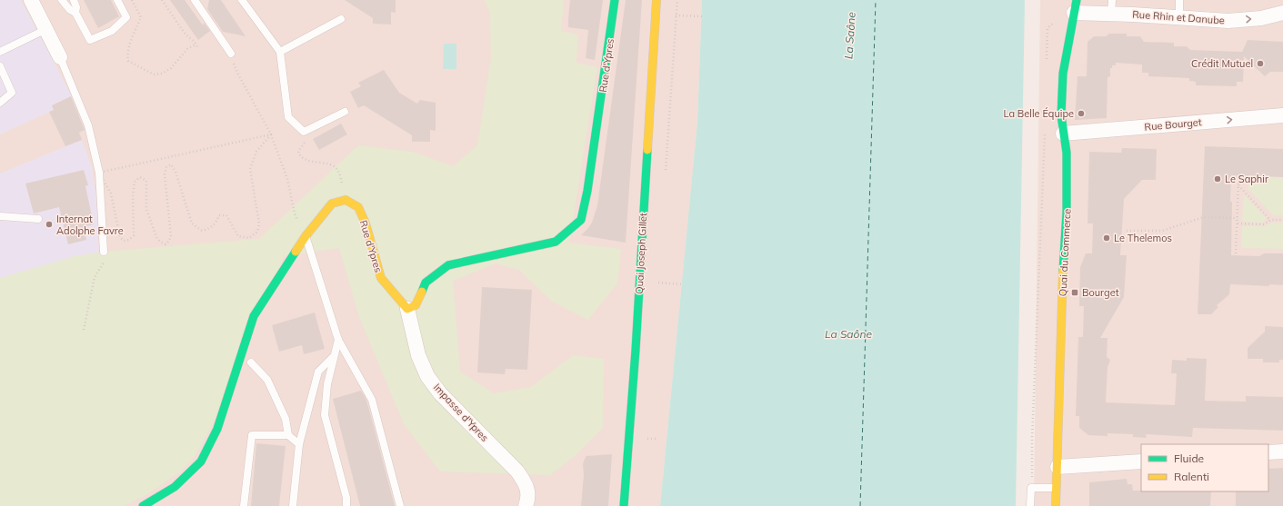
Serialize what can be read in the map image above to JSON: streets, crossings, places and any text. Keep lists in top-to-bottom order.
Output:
{
  "streets": {
    "main road": ["Rue d'Ypres", "Quai du Commerce", "Quai Joseph Gillet"],
    "street": ["Rue Rhin et Danube", "Rue Bourget", "Impasse d'Ypres"]
  },
  "crossings": [
    ["Rue Rhin et Danube", "Quai du Commerce"],
    ["Rue d'Ypres", "Impasse d'Ypres"],
    ["Rue Bourget", "Quai du Commerce"]
  ],
  "one_way": ["Rue Rhin et Danube", "Rue Bourget"],
  "water": ["La Saône"],
  "places": {
    "other": [
      "Crédit Mutuel",
      "La Belle Équipe",
      "Le Saphir",
      "Internat Adolphe Favre",
      "Le Thelemos"
    ],
    "transit": ["Bourget"]
  },
  "legend": ["Fluide", "Ralenti"]
}
